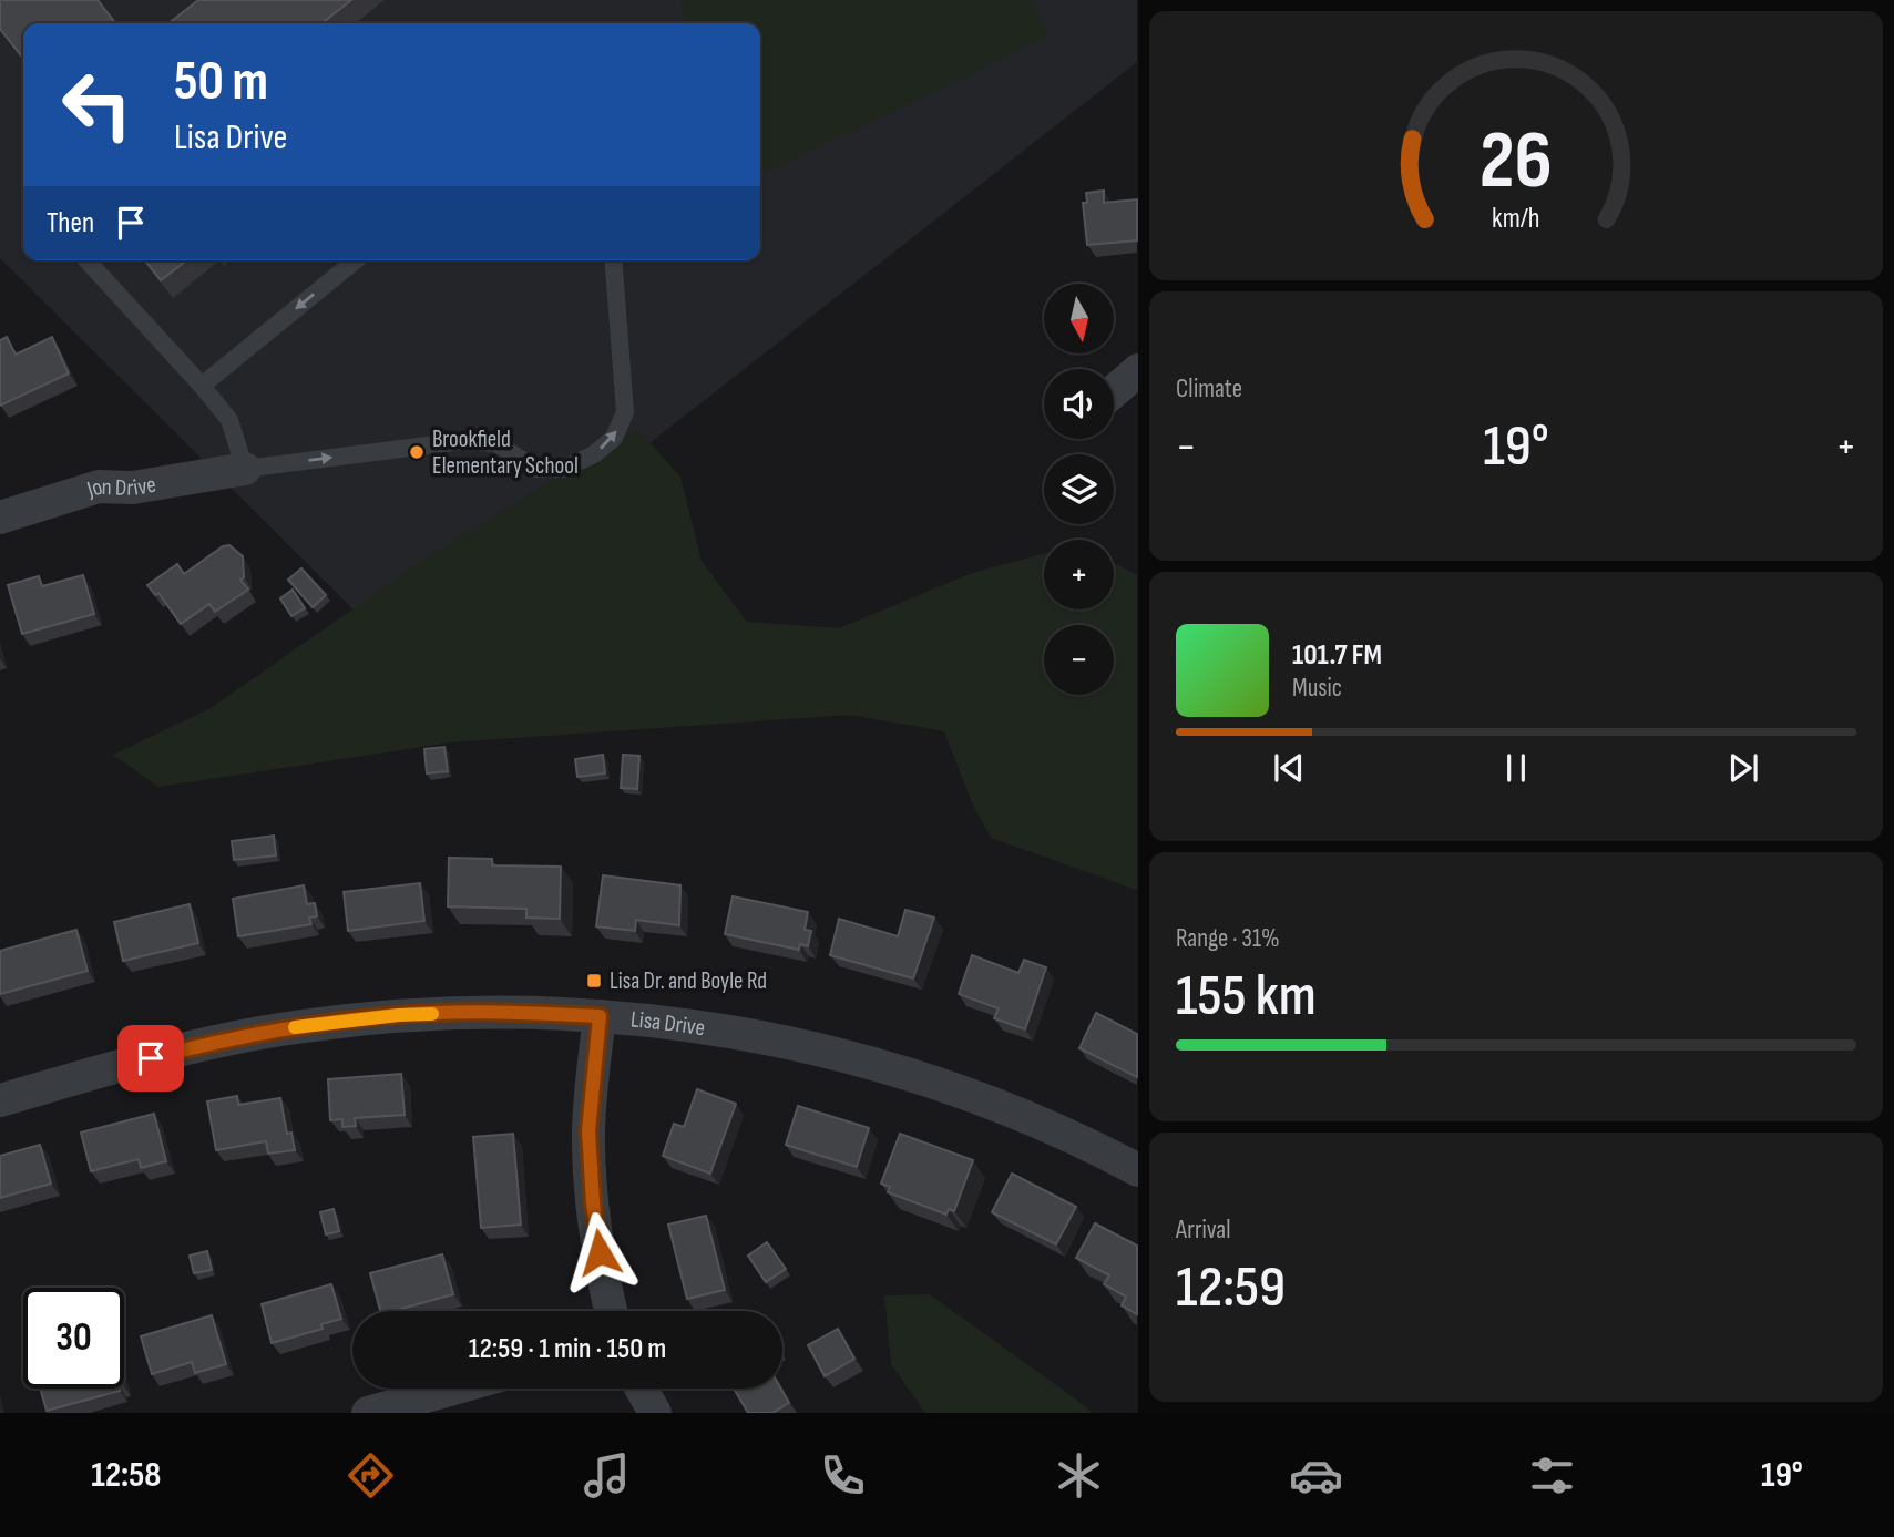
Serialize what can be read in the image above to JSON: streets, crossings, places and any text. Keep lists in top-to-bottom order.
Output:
{
  "streets": {
    "street": ["Jon Drive", "Lisa Drive"]
  },
  "places": {
    "other": ["Brookfield Elementary School"],
    "transit": ["Lisa Dr. and Boyle Rd"]
  },
  "north": "bottom",
  "page": {
    "turn": ["50 m", "Lisa Drive"],
    "then": "Then",
    "map_buttons": ["+", "−"],
    "tile": [
      "Climate",
      ["Range · 31%", "155 km"],
      ["Arrival", "12:59"]
    ],
    "heat": ["−", "19°", "+"],
    "song": ["101.7 FM", "Music"],
    "limit": "30",
    "trip": "12:59 · 1 min · 150 m",
    "tabs": ["12:58", "19°"],
    "gauge": ["26", "km/h"]
  }
}
